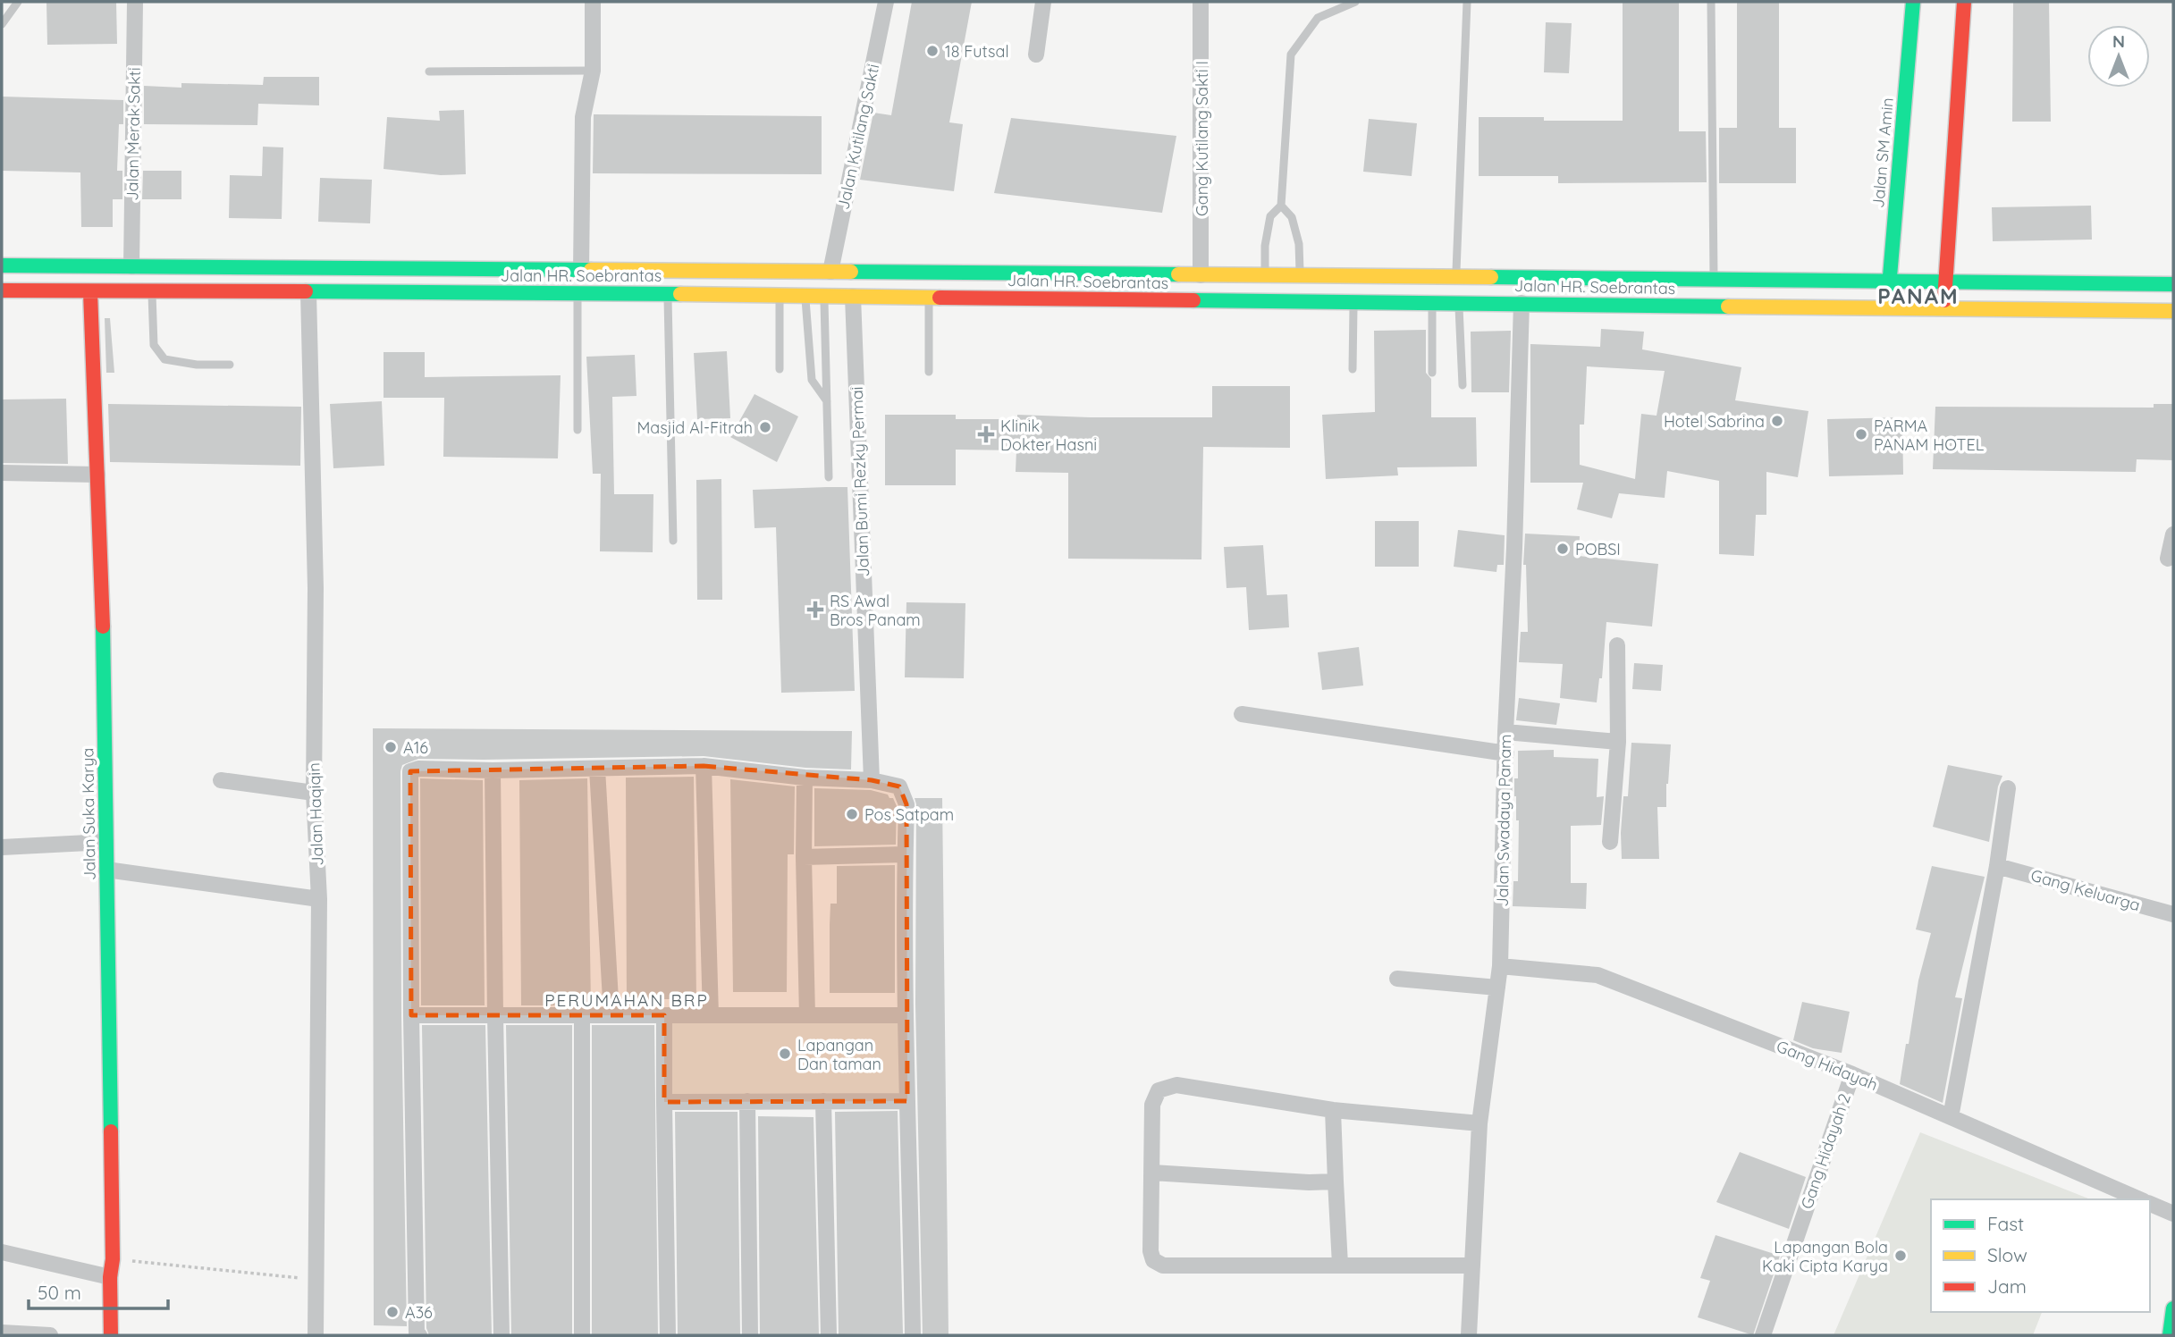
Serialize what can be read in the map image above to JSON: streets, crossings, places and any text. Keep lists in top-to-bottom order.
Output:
{
  "streets": {
    "main road": ["Jalan SM Amin", "Jalan HR. Soebrantas", "Jalan Suka Karya"],
    "street": [
      "Jalan Merak Sakti",
      "Jalan Kutilang Sakti",
      "Gang Kutilang Sakti I",
      "Jalan Bumi Rezky Permai",
      "Jalan Haqiqin",
      "Jalan Swadaya Panam",
      "Gang Keluarga",
      "Gang Hidayah",
      "Gang Hidayah 2"
    ]
  },
  "crossings": [
    ["Jalan Merak Sakti", "Jalan HR. Soebrantas"],
    ["Jalan Kutilang Sakti", "Jalan HR. Soebrantas"],
    ["Gang Kutilang Sakti I", "Jalan HR. Soebrantas"],
    ["Jalan SM Amin", "Jalan HR. Soebrantas"],
    ["Jalan HR. Soebrantas", "Jalan Bumi Rezky Permai"],
    ["Jalan HR. Soebrantas", "Jalan Suka Karya"],
    ["Jalan HR. Soebrantas", "Jalan Haqiqin"],
    ["Jalan HR. Soebrantas", "Jalan Swadaya Panam"],
    ["Jalan Swadaya Panam", "Gang Hidayah"],
    ["Gang Hidayah", "Gang Hidayah 2"]
  ],
  "districts": ["PANAM", "PERUMAHAN BRP"],
  "places": {
    "other": [
      "18 Futsal",
      "Hotel Sabrina",
      "Masjid Al-Fitrah",
      "PARMA PANAM HOTEL",
      "POBSI",
      "A16",
      "Pos Satpam",
      "Lapangan Dan taman",
      "Lapangan Bola Kaki Cipta Karya",
      "A36"
    ],
    "health": ["Klinik Dokter Hasni", "RS Awal Bros Panam"]
  },
  "legend": ["Fast", "Slow", "Jam"],
  "scale_bar": "50 m",
  "north": "top"
}
